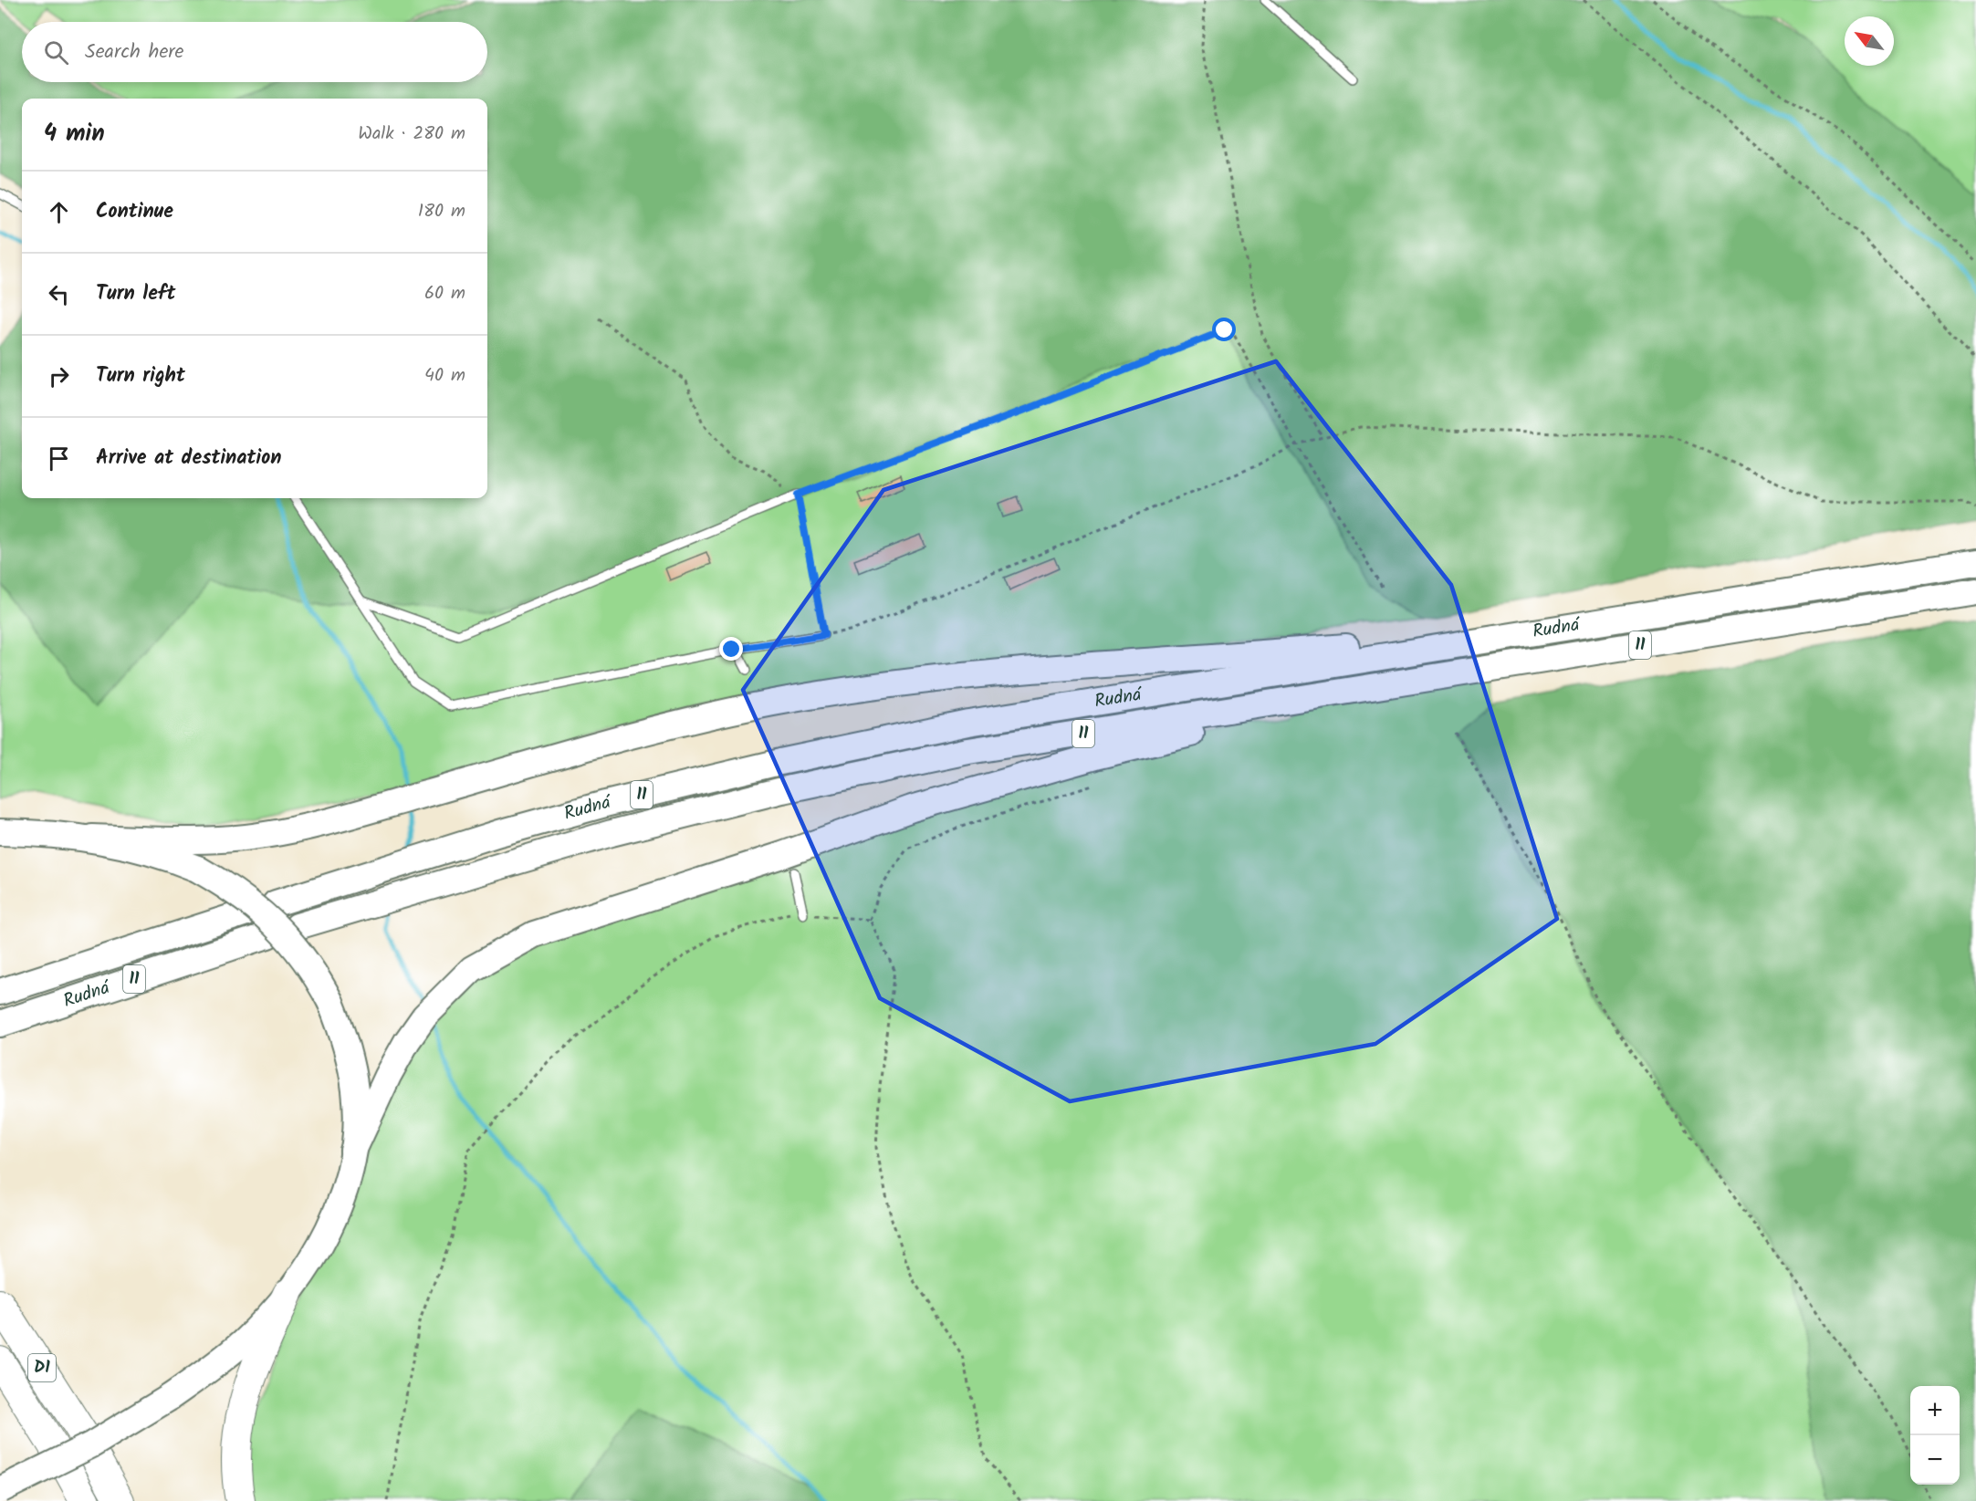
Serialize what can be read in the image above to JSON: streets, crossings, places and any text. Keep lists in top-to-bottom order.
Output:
{
  "streets": {
    "highway": ["Rudná", "11", "D1"]
  },
  "north": "top left",
  "page": {
    "search": "Search here",
    "heading": ["4 min", "Walk · 280 m"],
    "list": [
      ["Continue", "180 m"],
      ["Turn left", "60 m"],
      ["Turn right", "40 m"],
      "Arrive at destination"
    ],
    "map_buttons": ["+", "−"]
  }
}
